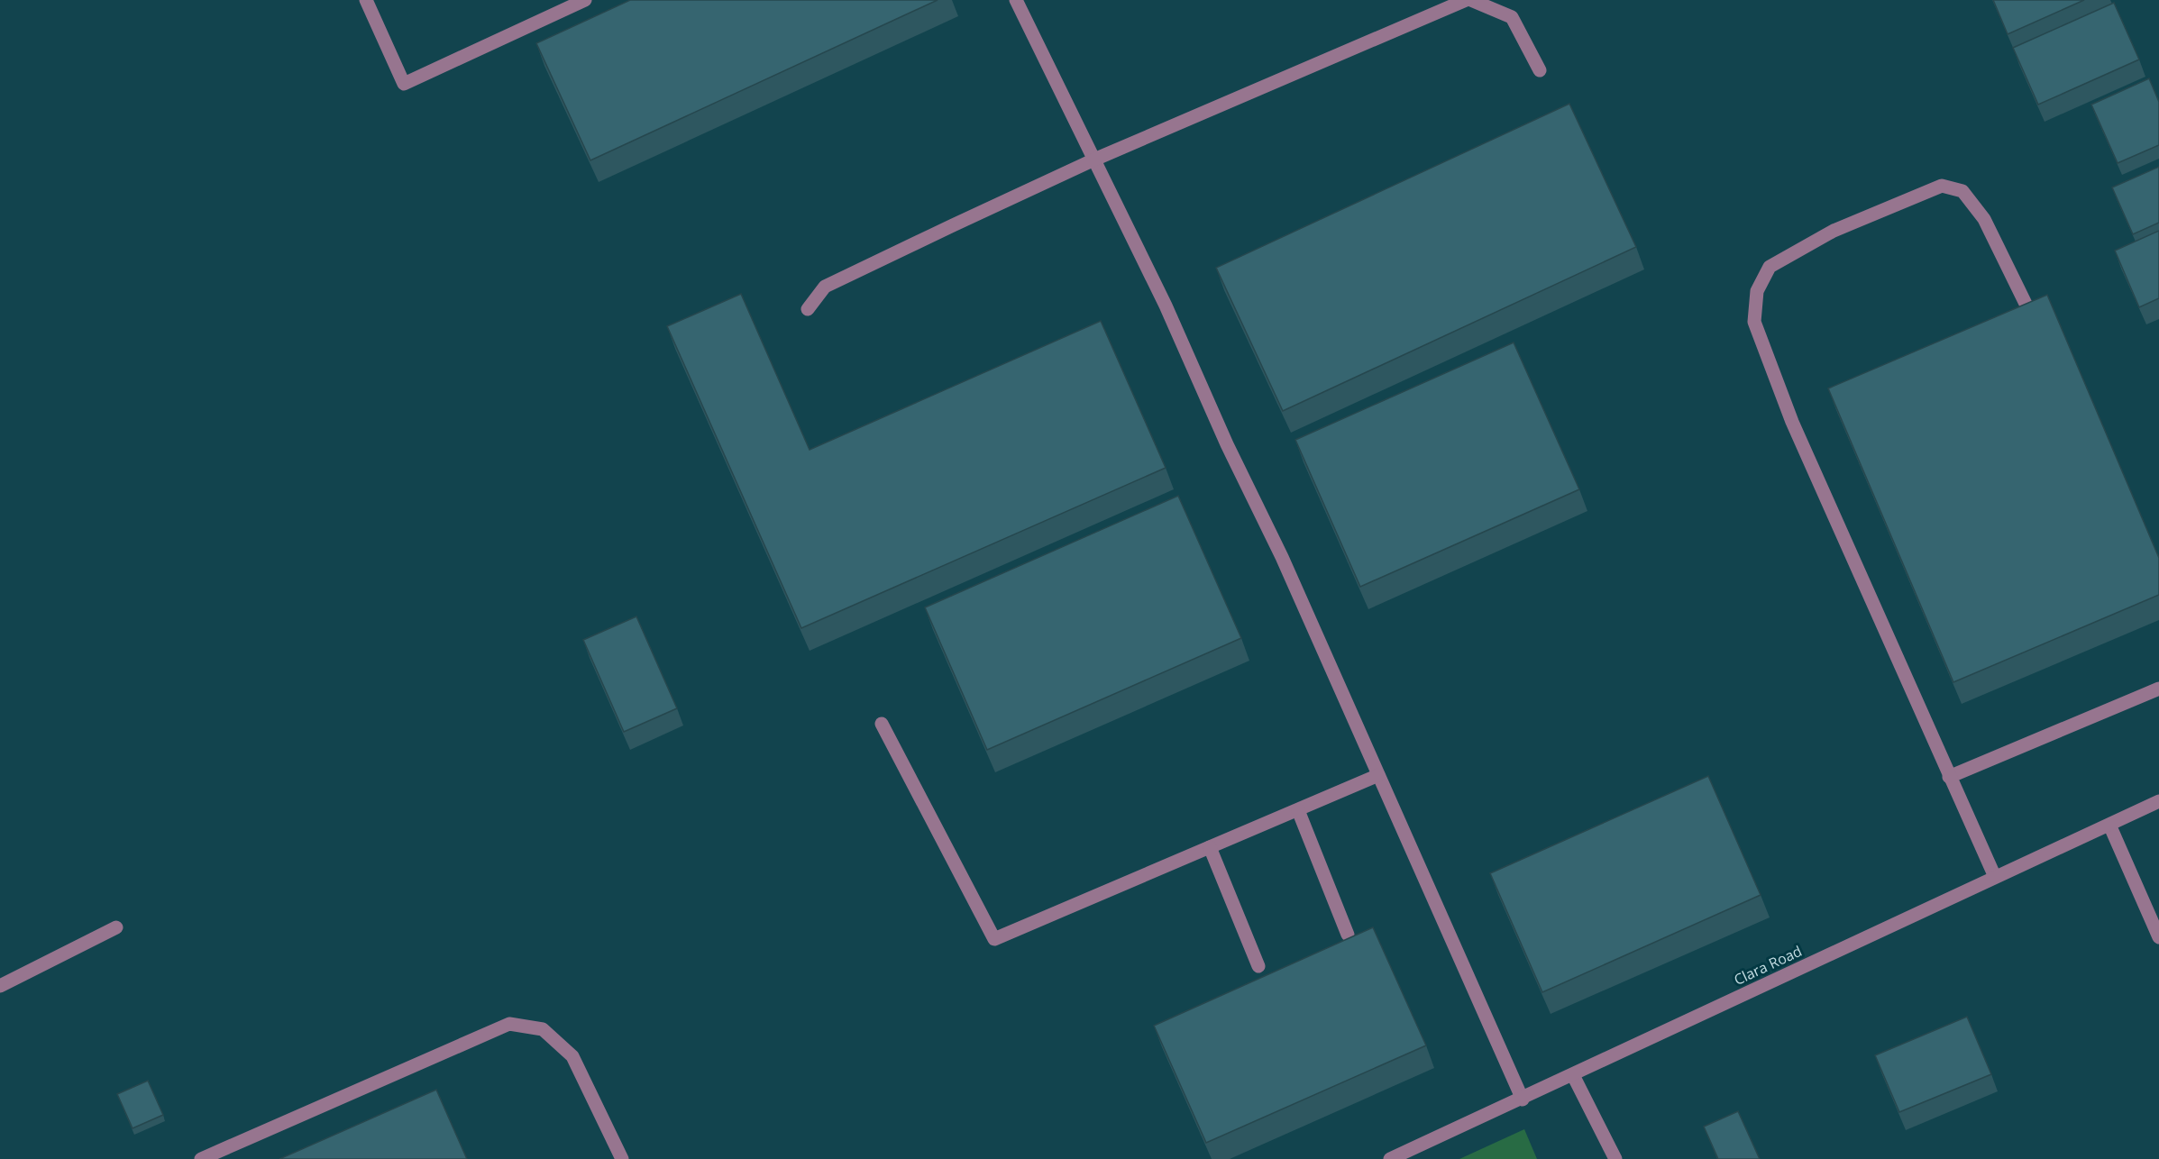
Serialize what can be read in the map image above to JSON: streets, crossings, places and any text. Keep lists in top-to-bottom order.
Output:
{
  "streets": {
    "street": ["Clara Road"]
  }
}
